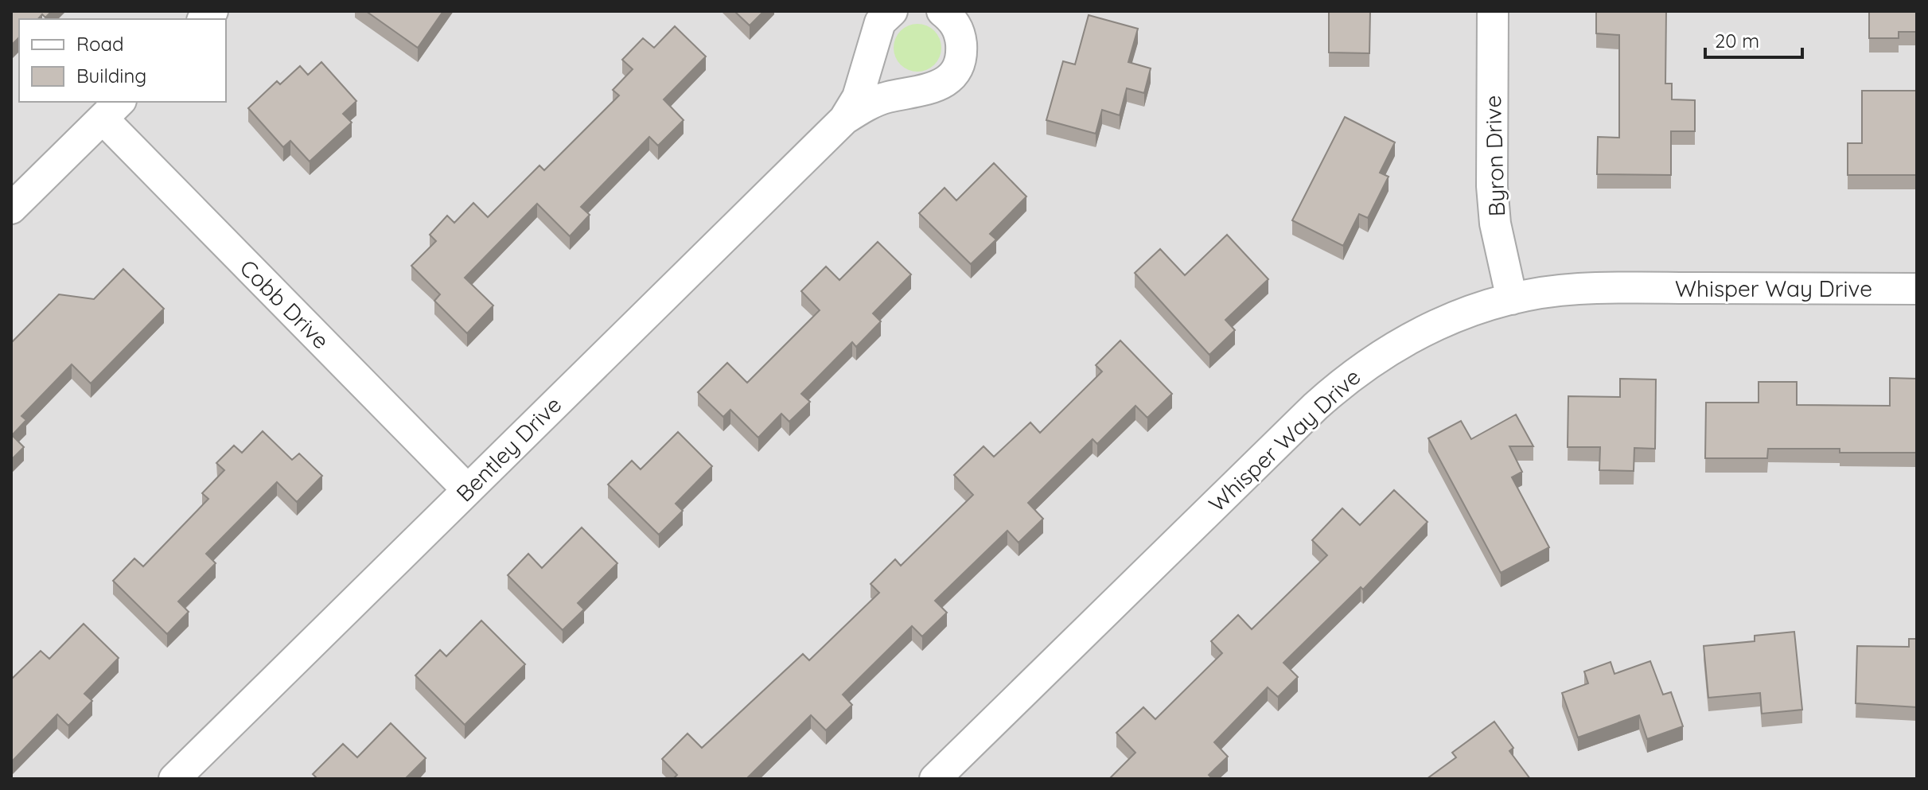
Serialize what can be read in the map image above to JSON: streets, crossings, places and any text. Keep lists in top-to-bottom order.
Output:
{
  "streets": {
    "street": [
      "Byron Drive",
      "Whisper Way Drive",
      "Cobb Drive",
      "Bentley Drive"
    ]
  },
  "crossings": [
    ["Byron Drive", "Whisper Way Drive"],
    ["Cobb Drive", "Bentley Drive"]
  ],
  "legend": ["Road", "Building"],
  "scale_bar": "20 m"
}
